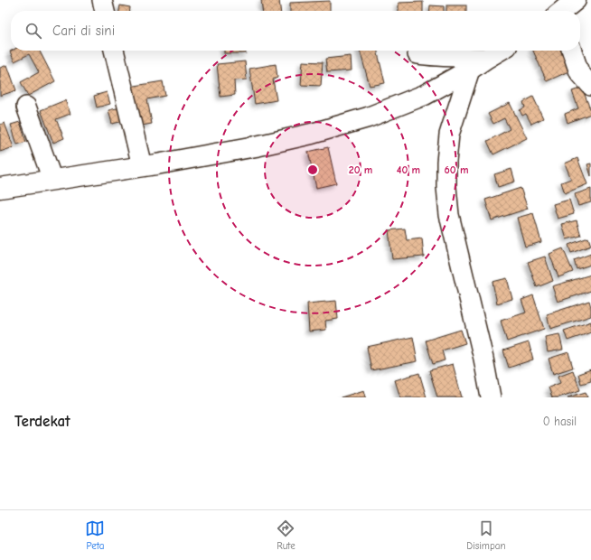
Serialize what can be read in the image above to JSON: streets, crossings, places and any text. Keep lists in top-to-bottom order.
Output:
{
  "page": {
    "search": "Cari di sini",
    "heading": ["Terdekat", "0 hasil"],
    "nav": ["Peta", "Rute", "Disimpan"]
  },
  "rings": ["20 m", "40 m", "60 m"]
}
